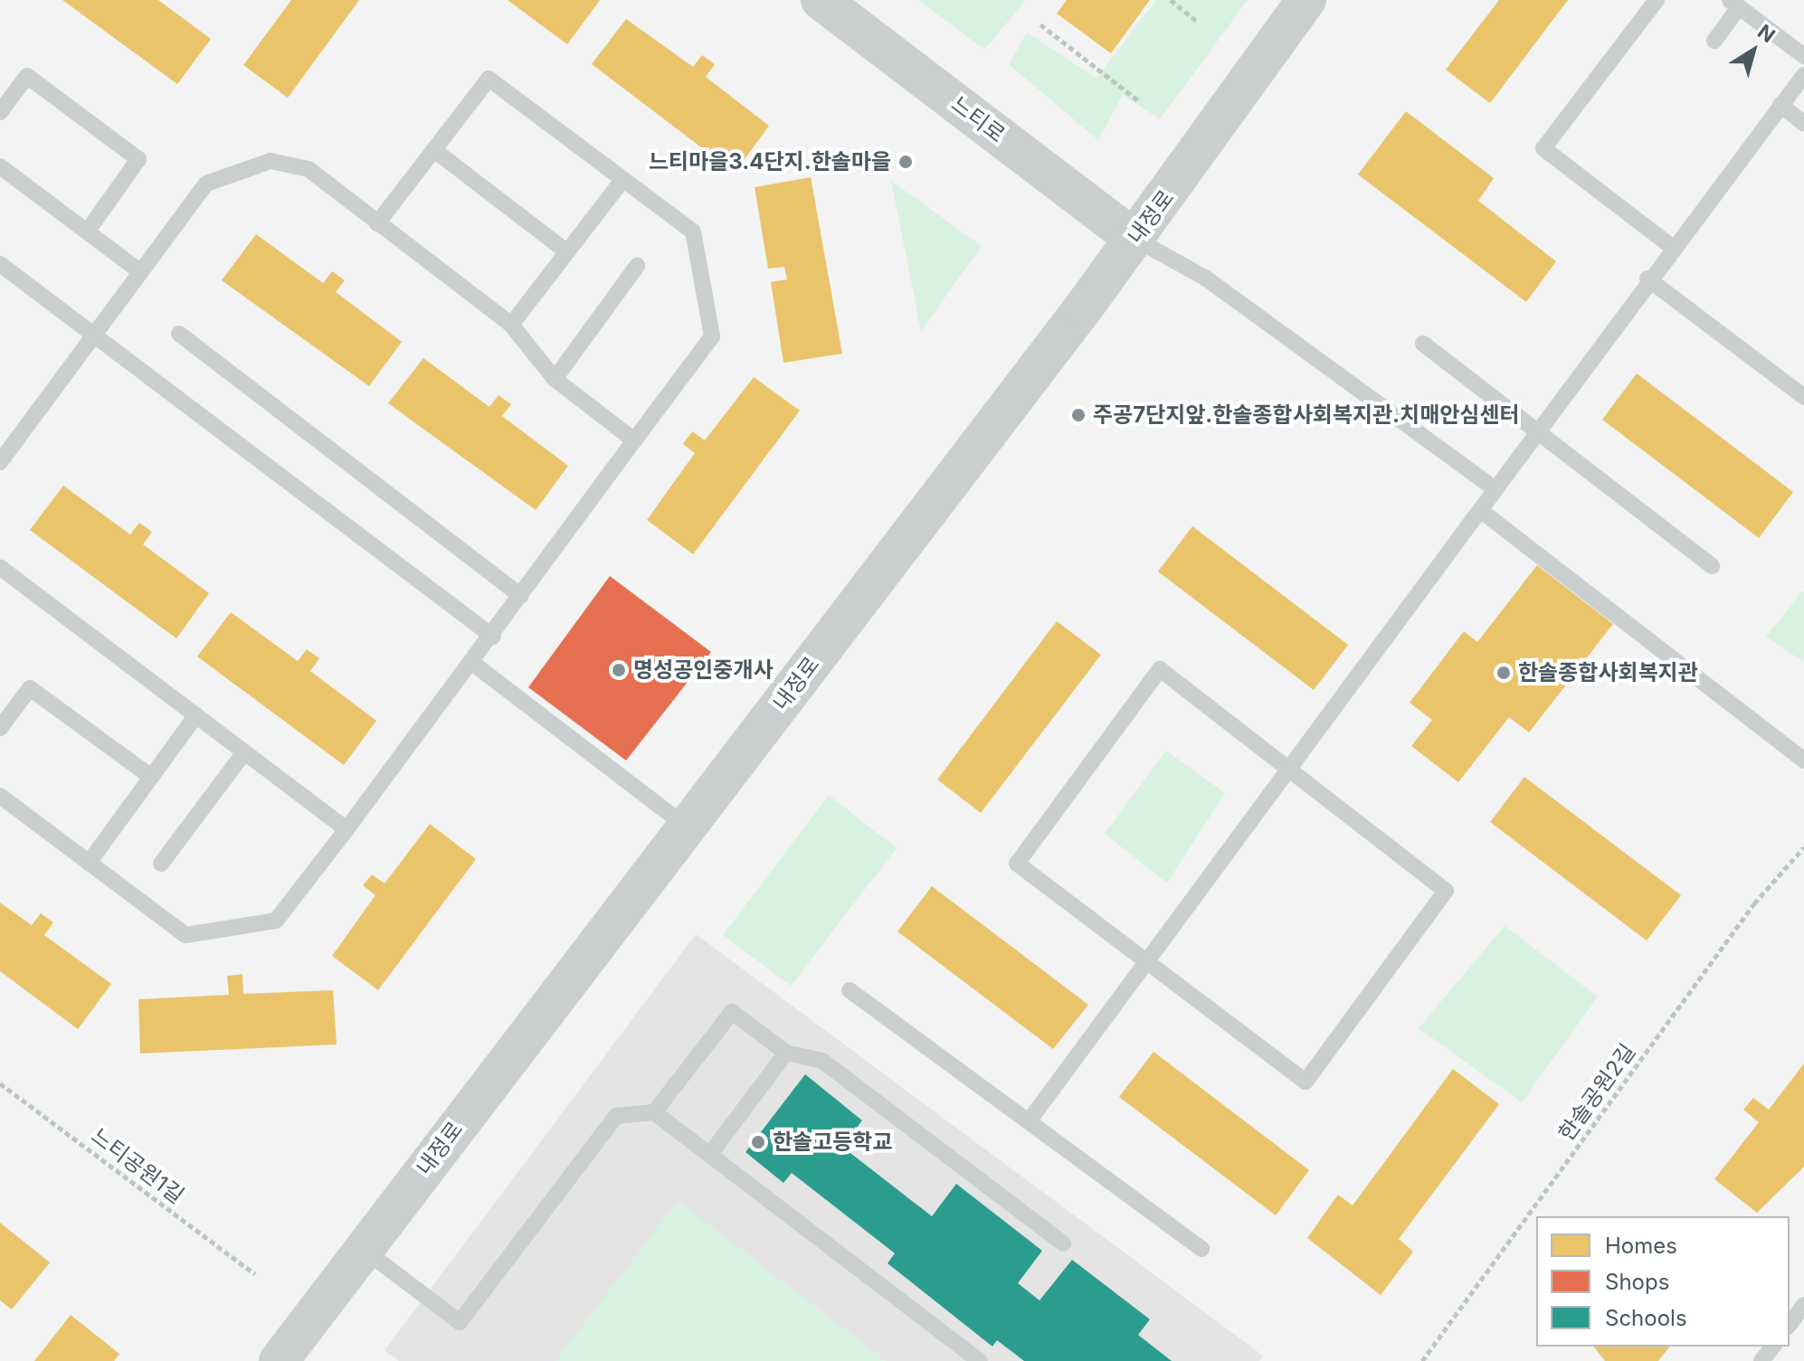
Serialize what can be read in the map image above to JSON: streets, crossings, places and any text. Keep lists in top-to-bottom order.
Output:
{
  "streets": {
    "street": ["느티로", "내정로"],
    "path": ["한솔공원2길", "느티공원1길"]
  },
  "crossings": [
    ["느티로", "내정로"]
  ],
  "places": [
    "느티마을3.4단지.한솔마을",
    "주공7단지앞.한솔종합사회복지관.치매안심센터",
    "명성공인중개사",
    "한솔종합사회복지관",
    "한솔고등학교"
  ],
  "legend": ["Homes", "Shops", "Schools"],
  "north": "top right"
}
